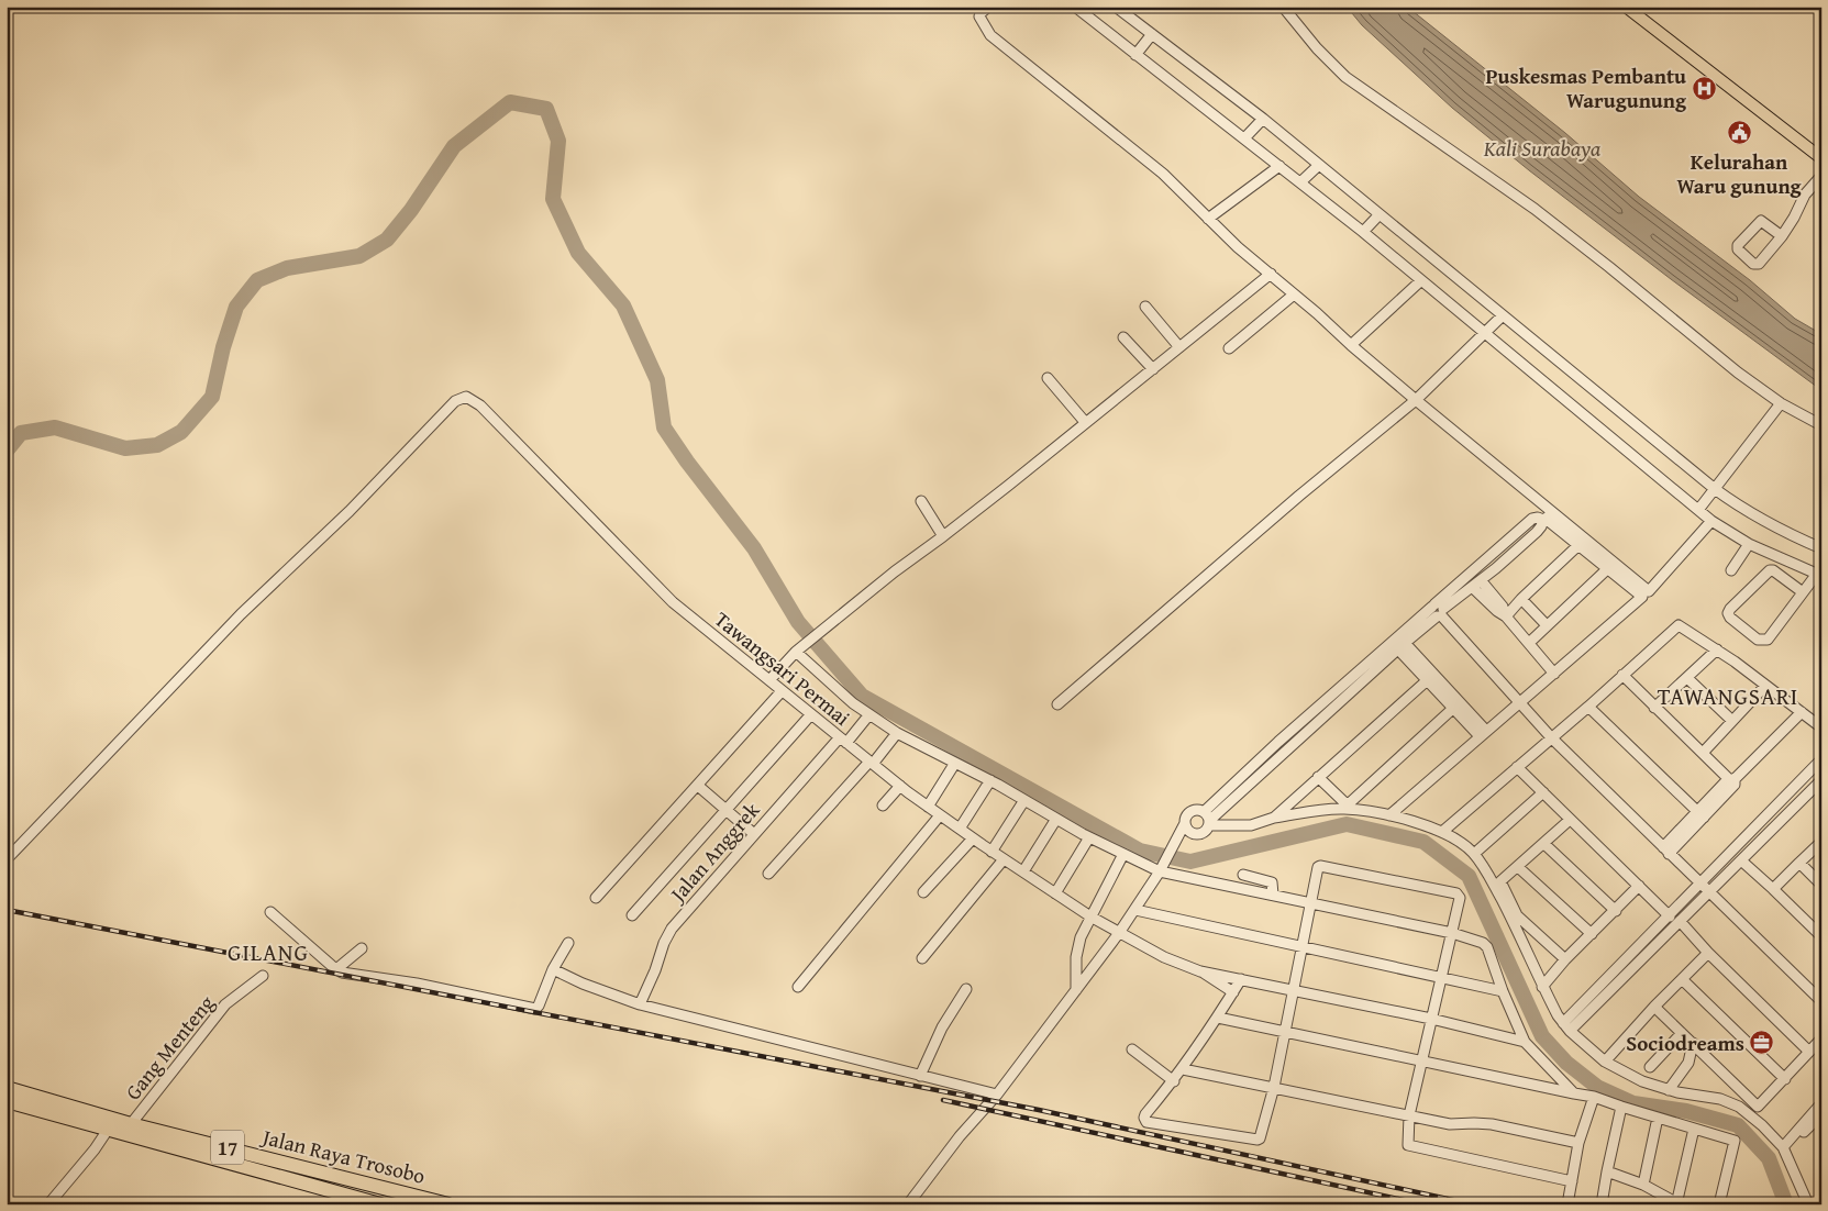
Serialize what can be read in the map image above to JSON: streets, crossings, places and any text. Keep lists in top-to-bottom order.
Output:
{
  "streets": {
    "highway": ["17", "Jalan Raya Trosobo"],
    "street": ["Tawangsari Permai", "Jalan Anggrek", "Gang Menteng"]
  },
  "crossings": [
    ["Tawangsari Permai", "Jalan Anggrek"],
    ["Gang Menteng", "Jalan Raya Trosobo"]
  ],
  "districts": ["TAWANGSARI", "GILANG"],
  "water": ["Kali Surabaya"],
  "places": {
    "hospital": ["Puskesmas Pembantu Warugunung"],
    "public building": ["Kelurahan Waru gunung"],
    "office": ["Sociodreams"]
  }
}
